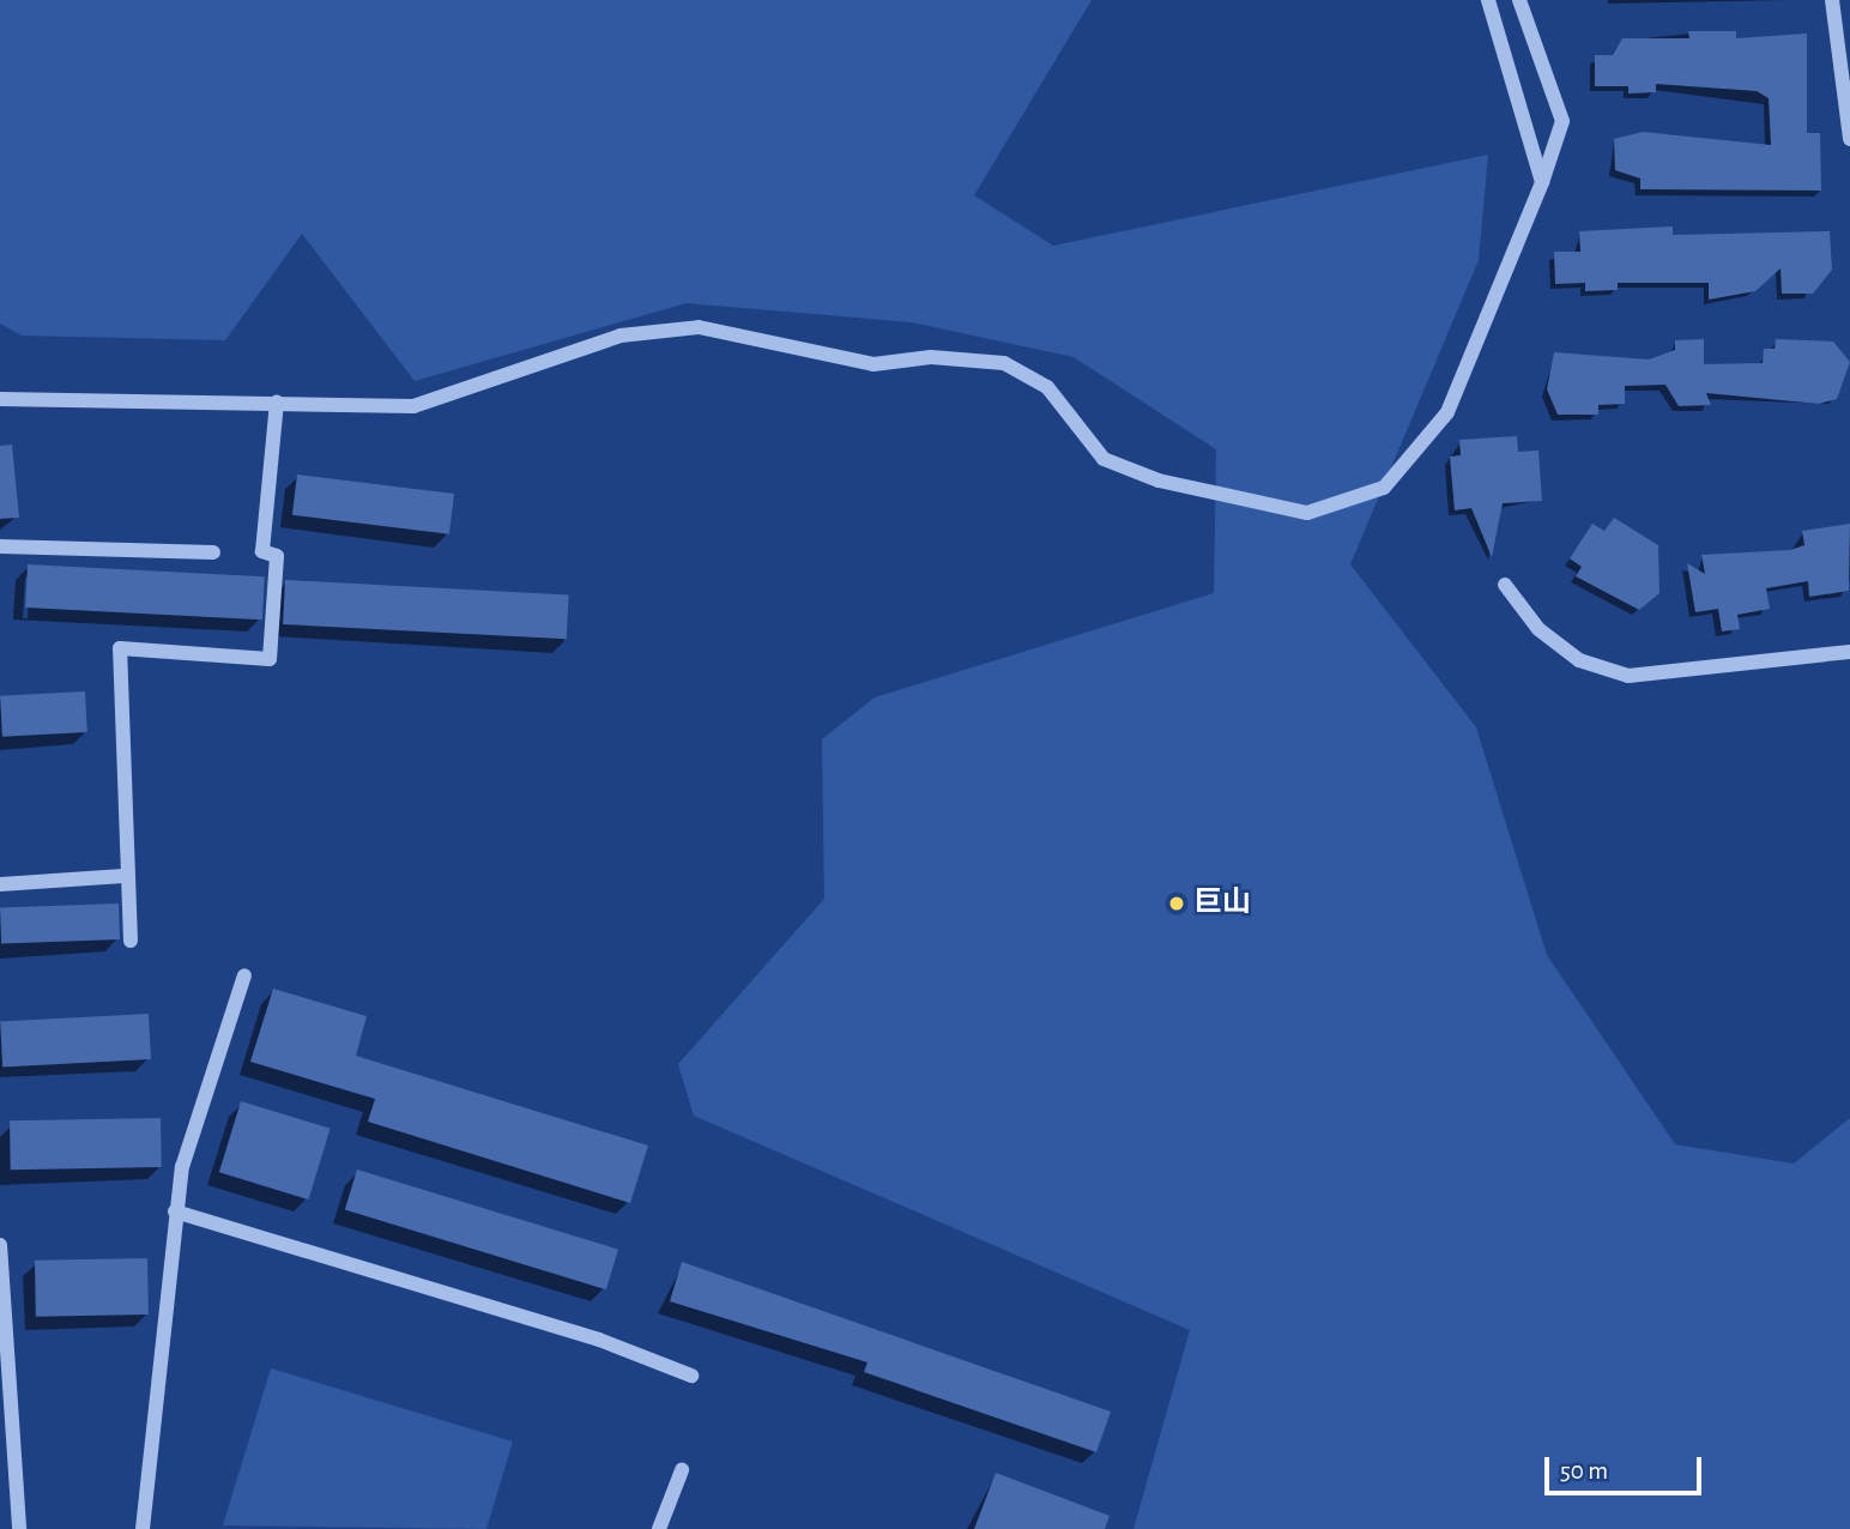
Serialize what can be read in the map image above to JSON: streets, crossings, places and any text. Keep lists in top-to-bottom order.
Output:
{
  "places": ["巨山"],
  "scale_bar": "50 m"
}
